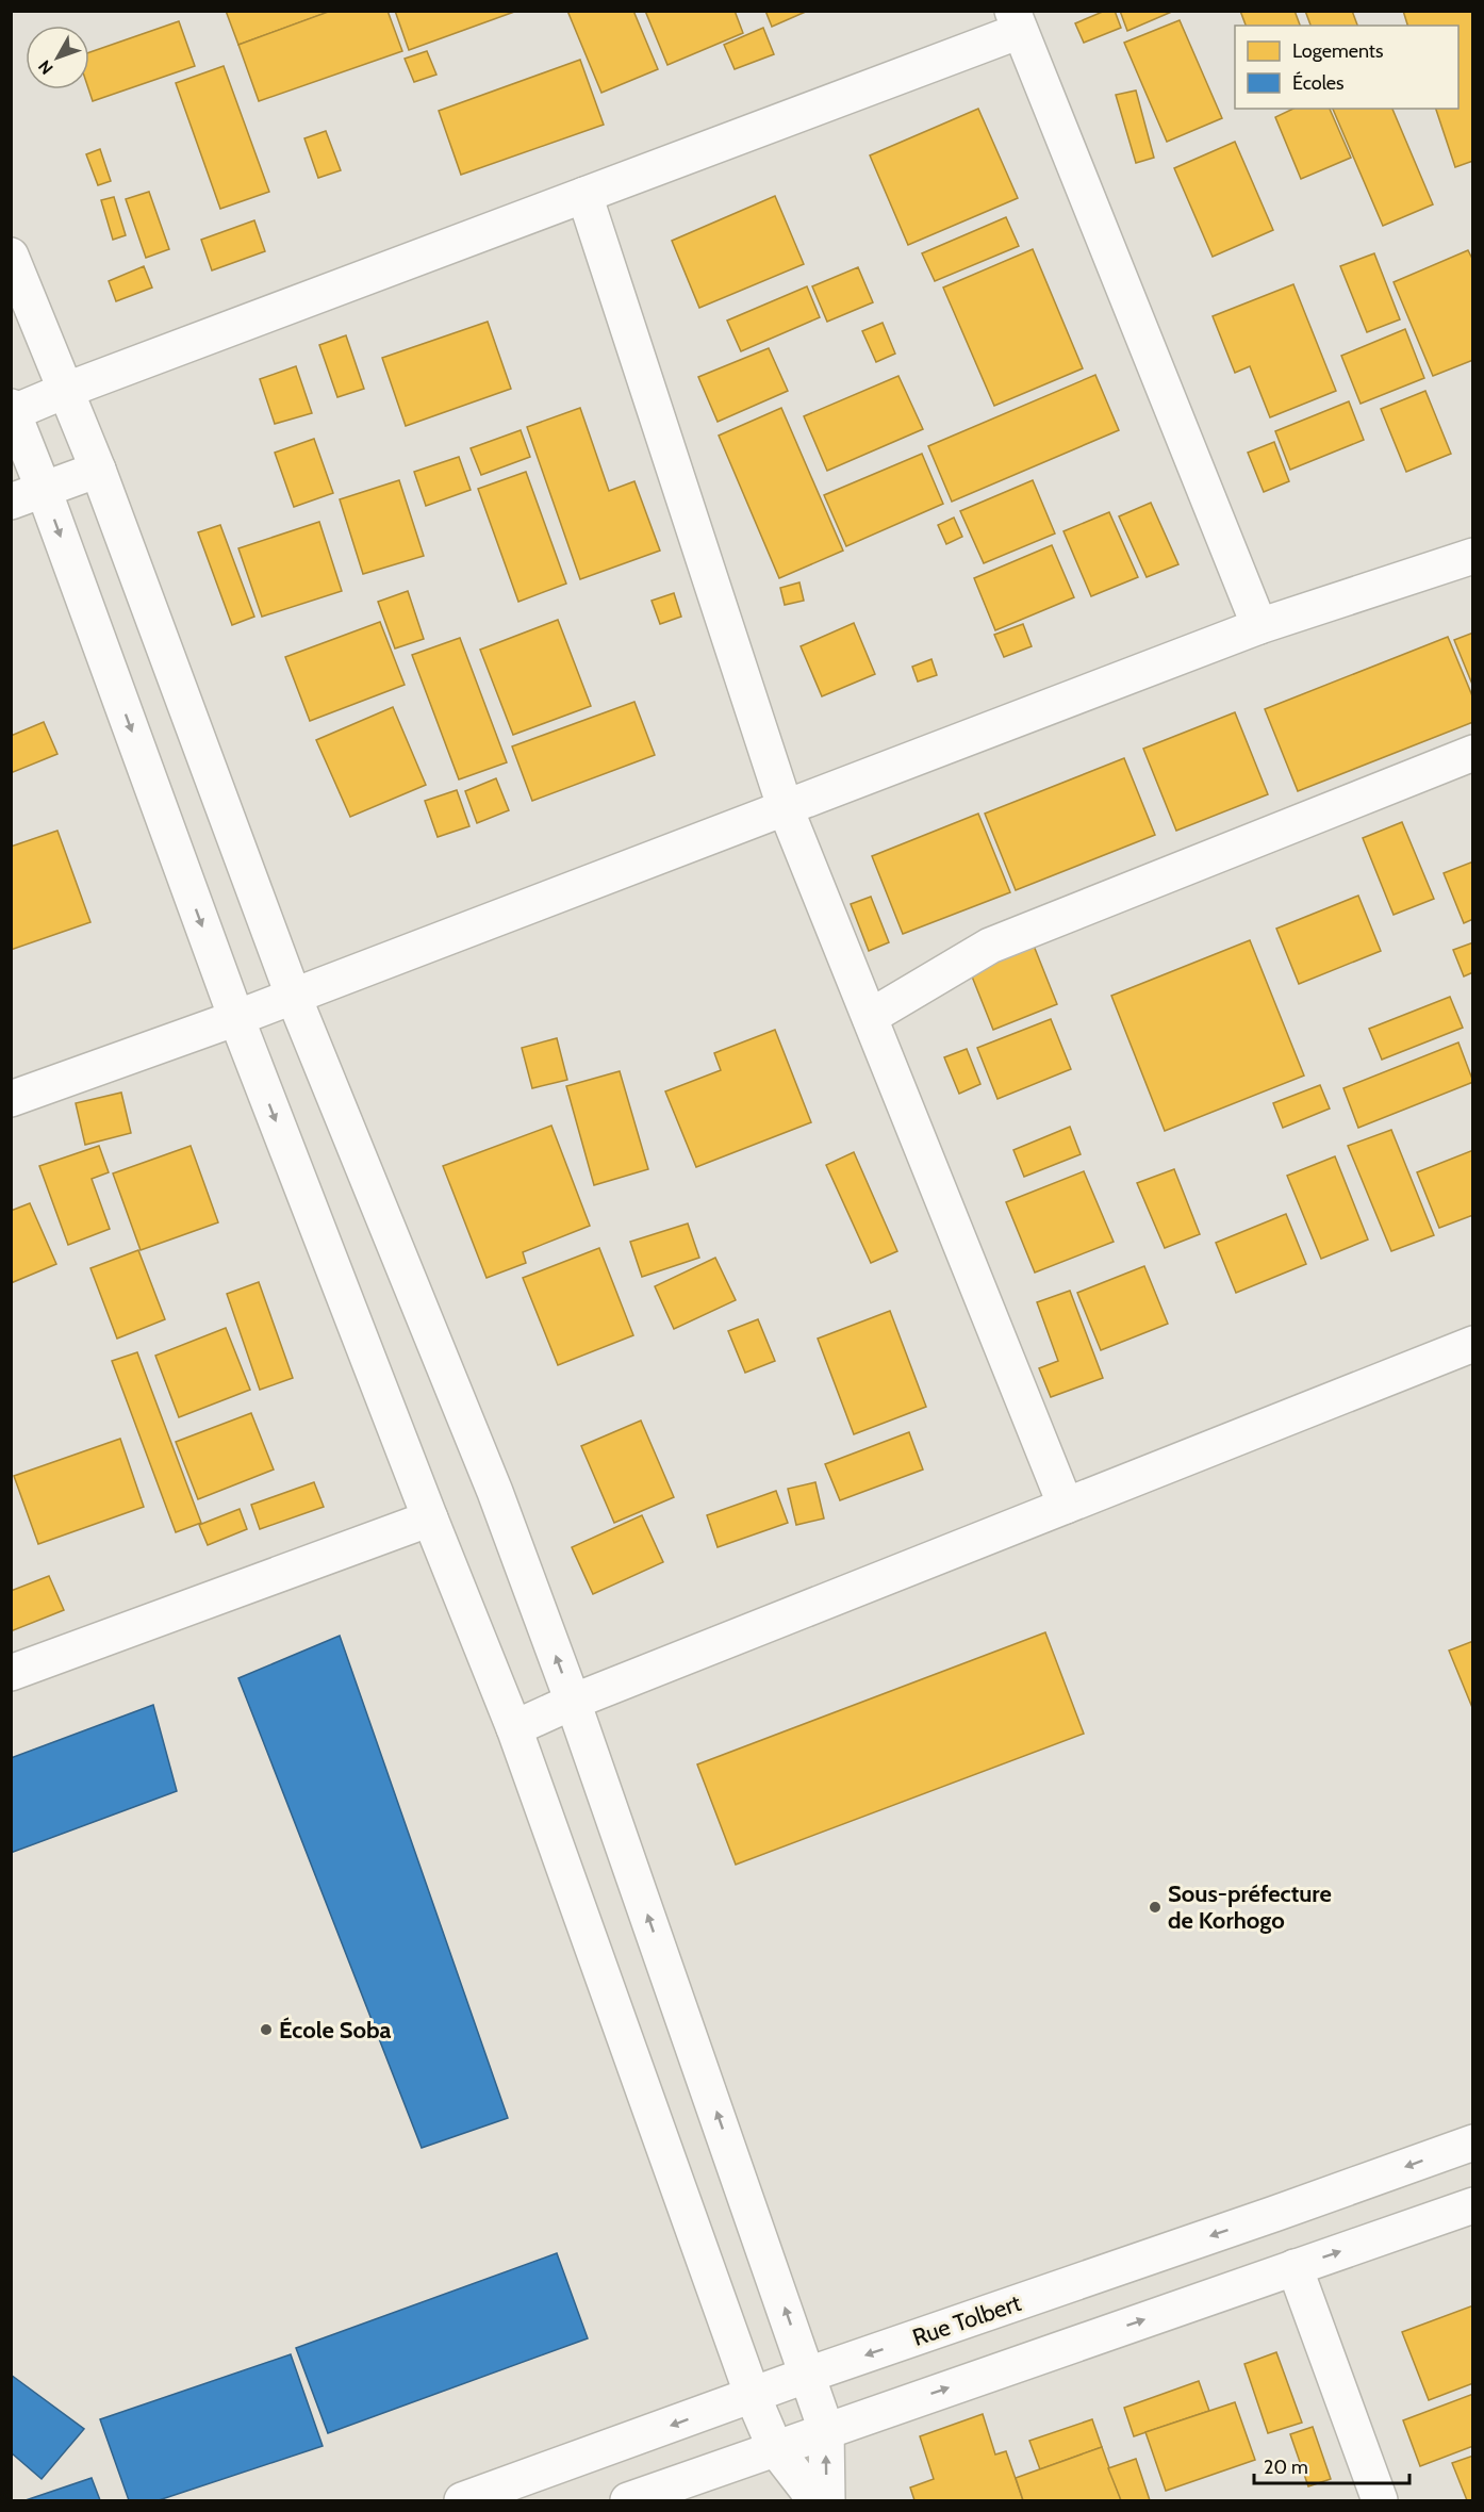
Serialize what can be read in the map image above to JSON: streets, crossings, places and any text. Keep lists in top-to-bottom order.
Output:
{
  "streets": {
    "street": ["Rue Tolbert"]
  },
  "places": ["Sous-préfecture de Korhogo", "École Soba"],
  "legend": ["Logements", "Écoles"],
  "scale_bar": "20 m",
  "north": "bottom left"
}
